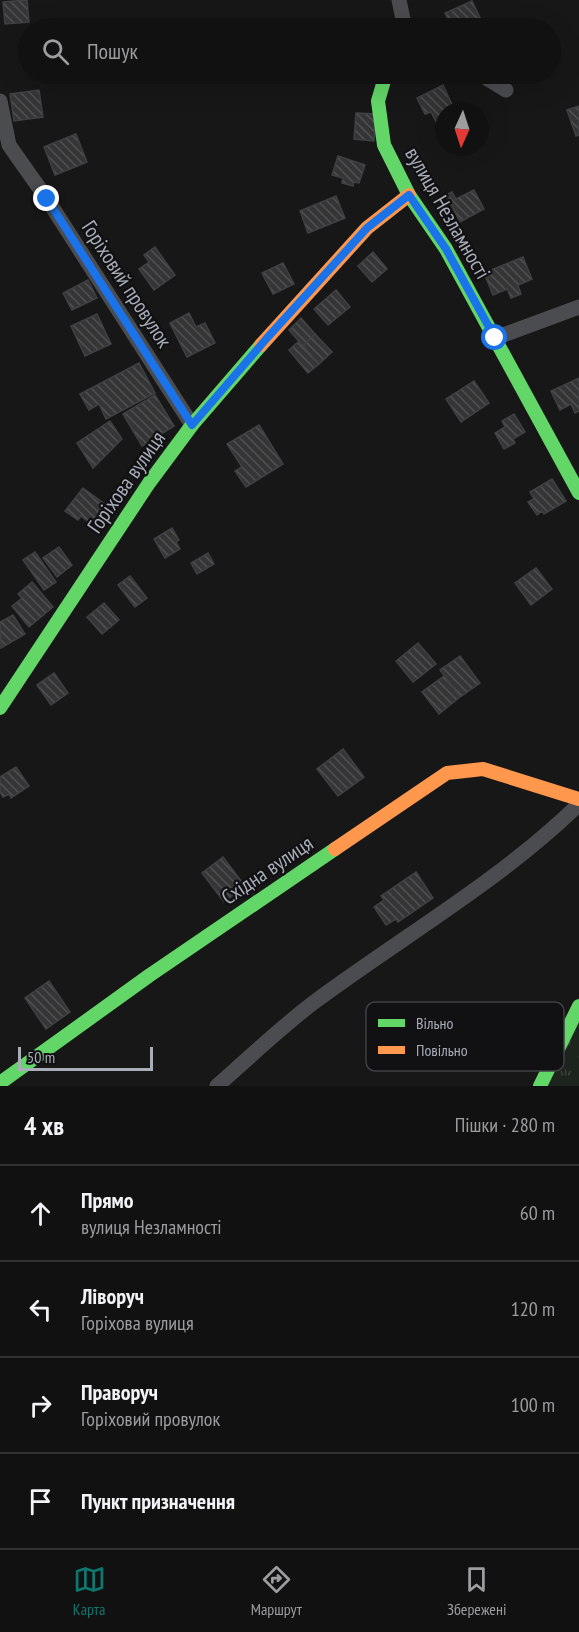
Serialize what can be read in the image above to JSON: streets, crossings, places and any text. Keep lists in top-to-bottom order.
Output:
{
  "streets": {
    "street": [
      "вулиця Незламності",
      "Горіховий провулок",
      "Горіхова вулиця",
      "Східна вулиця"
    ]
  },
  "crossings": [
    ["вулиця Незламності", "Горіхова вулиця"],
    ["Горіховий провулок", "Горіхова вулиця"]
  ],
  "legend": ["Вільно", "Повільно"],
  "scale_bar": "50 m",
  "north": "bottom",
  "page": {
    "search": "Пошук",
    "scale": "50 m",
    "heading": ["4 хв", "Пішки · 280 m"],
    "list": [
      ["Прямо", "вулиця Незламності", "60 m"],
      ["Ліворуч", "Горіхова вулиця", "120 m"],
      ["Праворуч", "Горіховий провулок", "100 m"],
      "Пункт призначення"
    ],
    "nav": ["Карта", "Маршрут", "Збережені"]
  }
}
